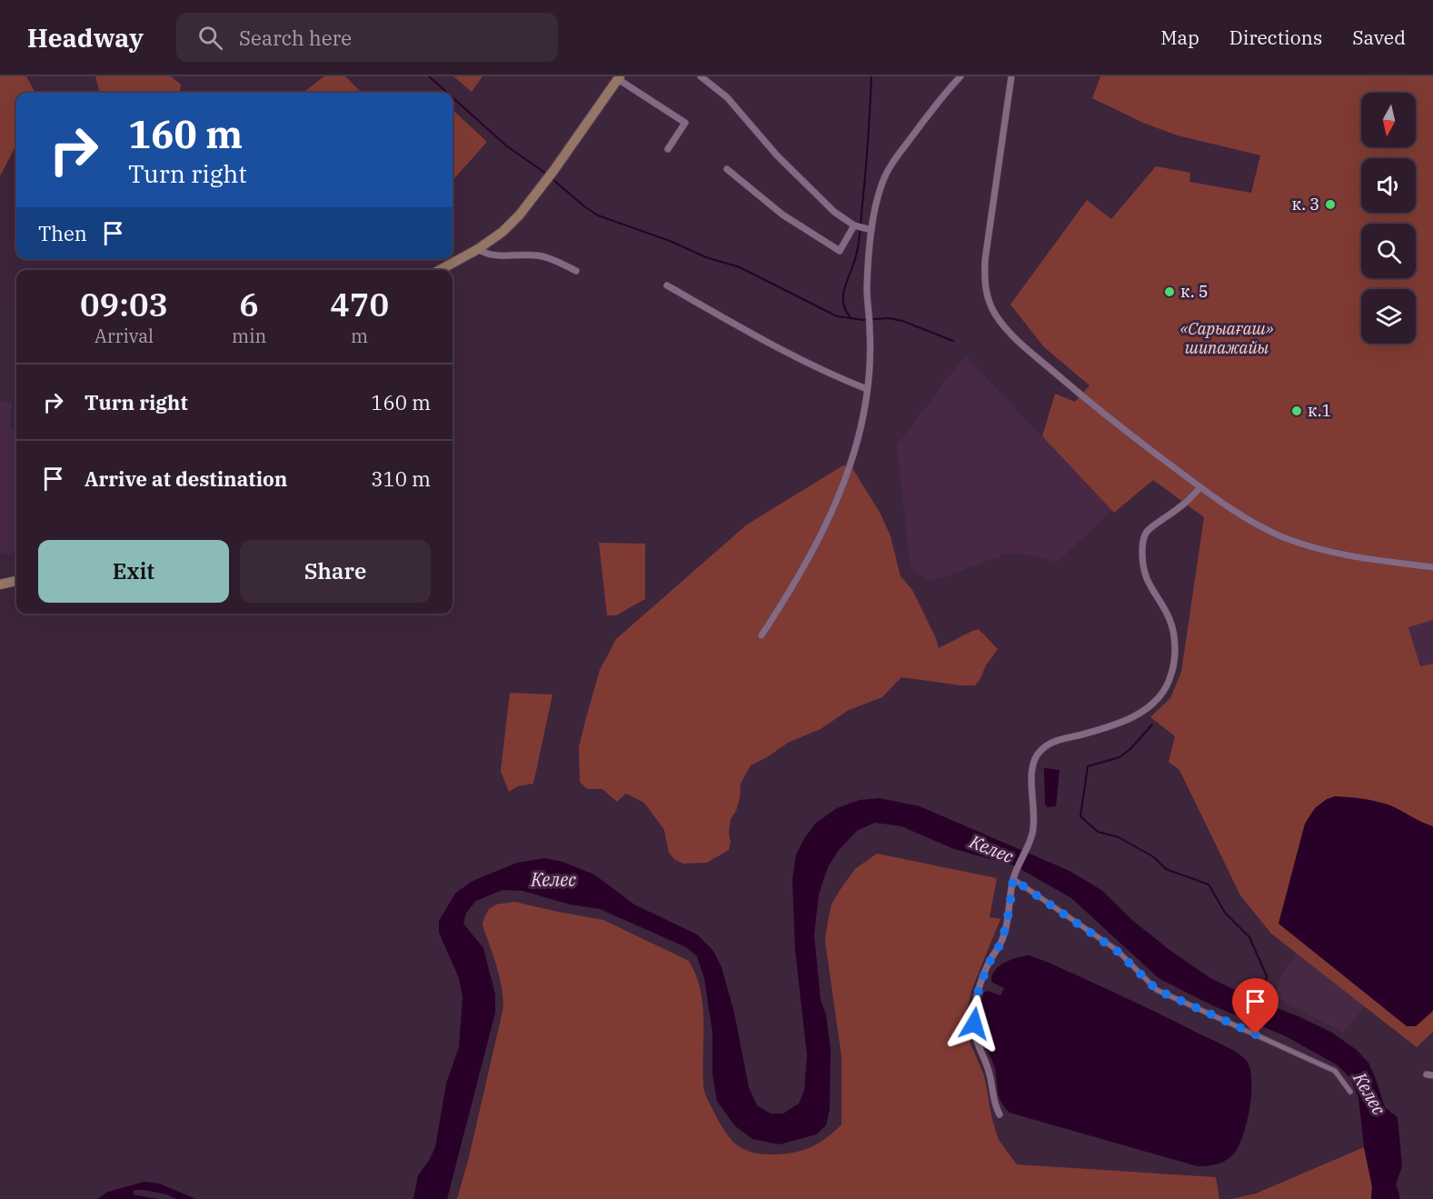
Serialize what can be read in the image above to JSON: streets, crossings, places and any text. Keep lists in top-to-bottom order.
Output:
{
  "water": ["Келес"],
  "parks": ["«Сарыағаш» шипажайы"],
  "places": ["к. 3", "к. 5", "к.1"],
  "north": "bottom",
  "page": {
    "header": "Headway",
    "search": "Search here",
    "nav": ["Map", "Directions", "Saved"],
    "turn": ["160 m", "Turn right"],
    "then": "Then",
    "eta": [
      "09:03",
      "Arrival",
      "6",
      "min",
      "470",
      "m"
    ],
    "list": [
      {
        "name": "Turn right",
        "value": "160 m"
      },
      {
        "name": "Arrive at destination",
        "value": "310 m"
      }
    ],
    "buttons": ["Exit", "Share"]
  }
}
